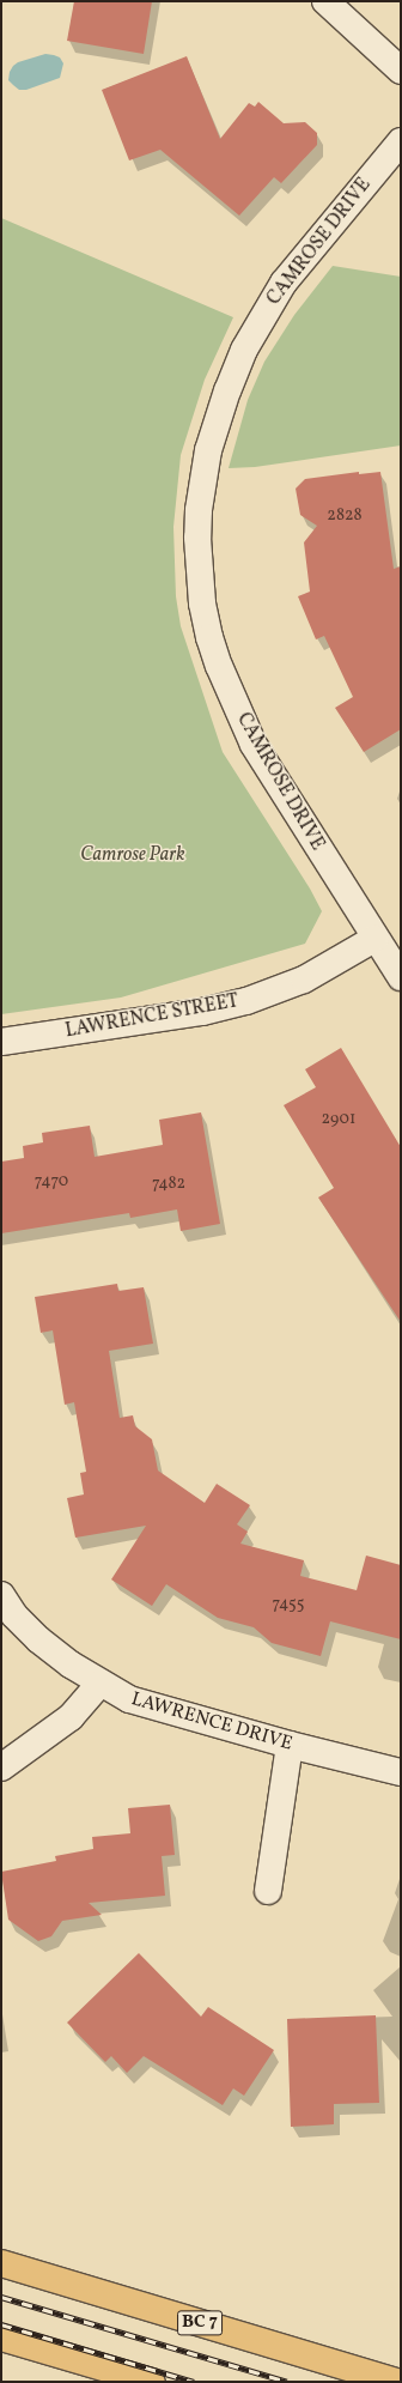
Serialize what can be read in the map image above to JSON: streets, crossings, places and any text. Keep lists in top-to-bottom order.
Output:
{
  "streets": {
    "main road": ["BC 7"],
    "street": ["CAMROSE DRIVE", "LAWRENCE STREET", "LAWRENCE DRIVE"]
  },
  "crossings": [
    ["CAMROSE DRIVE", "LAWRENCE STREET"]
  ],
  "parks": ["Camrose Park"],
  "house_numbers": [
    "2828",
    "2901",
    "7470",
    "7482",
    "7455"
  ]
}
